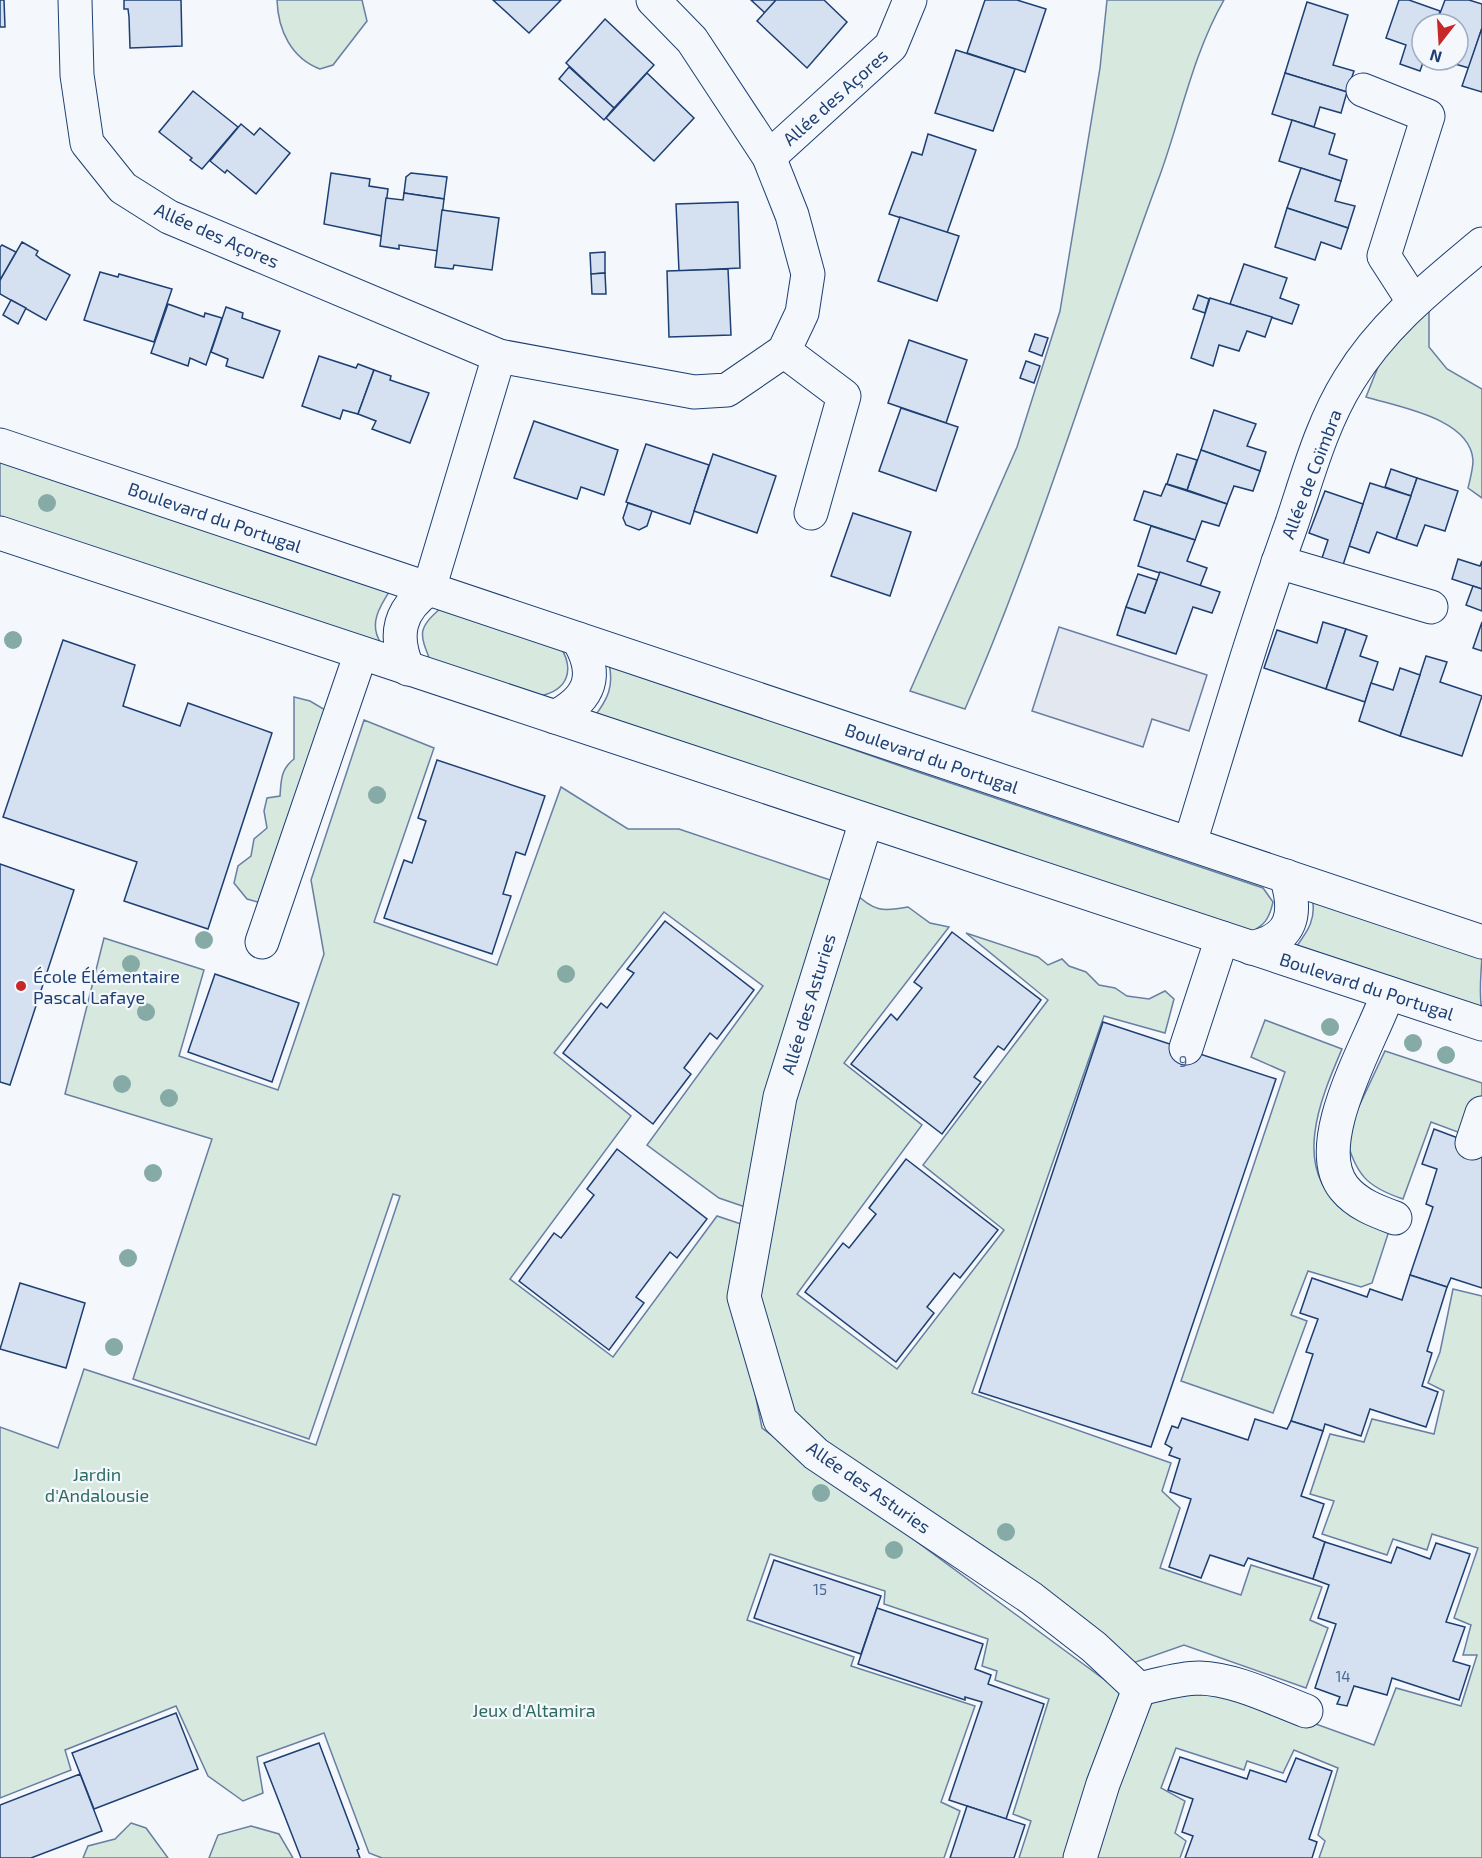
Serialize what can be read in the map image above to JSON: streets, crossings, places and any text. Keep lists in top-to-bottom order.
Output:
{
  "streets": {
    "street": [
      "Allée des Açores",
      "Allée de Coïmbra",
      "Boulevard du Portugal",
      "Allée des Asturies"
    ]
  },
  "crossings": [
    ["Allée de Coïmbra", "Boulevard du Portugal"],
    ["Boulevard du Portugal", "Allée des Asturies"]
  ],
  "parks": ["Jardin d'Andalousie", "Jeux d'Altamira"],
  "places": ["École Élémentaire Pascal Lafaye"],
  "house_numbers": ["9", "15", "14"],
  "north": "bottom"
}
